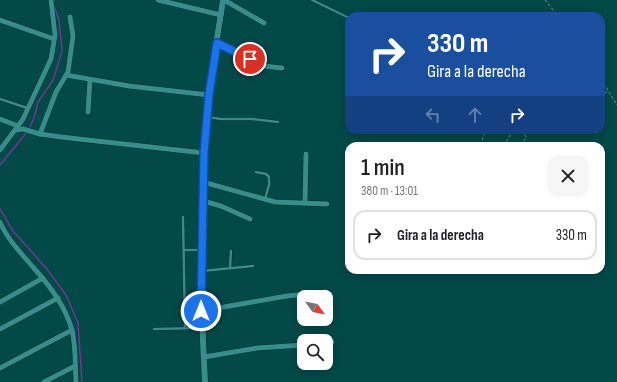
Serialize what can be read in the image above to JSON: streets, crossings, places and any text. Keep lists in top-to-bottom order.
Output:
{
  "north": "bottom right",
  "page": {
    "turn": ["330 m", "Gira a la derecha"],
    "heading": ["1 min", "380 m · 13:01"],
    "list": [
      {
        "name": "Gira a la derecha",
        "value": "330 m"
      }
    ]
  }
}
